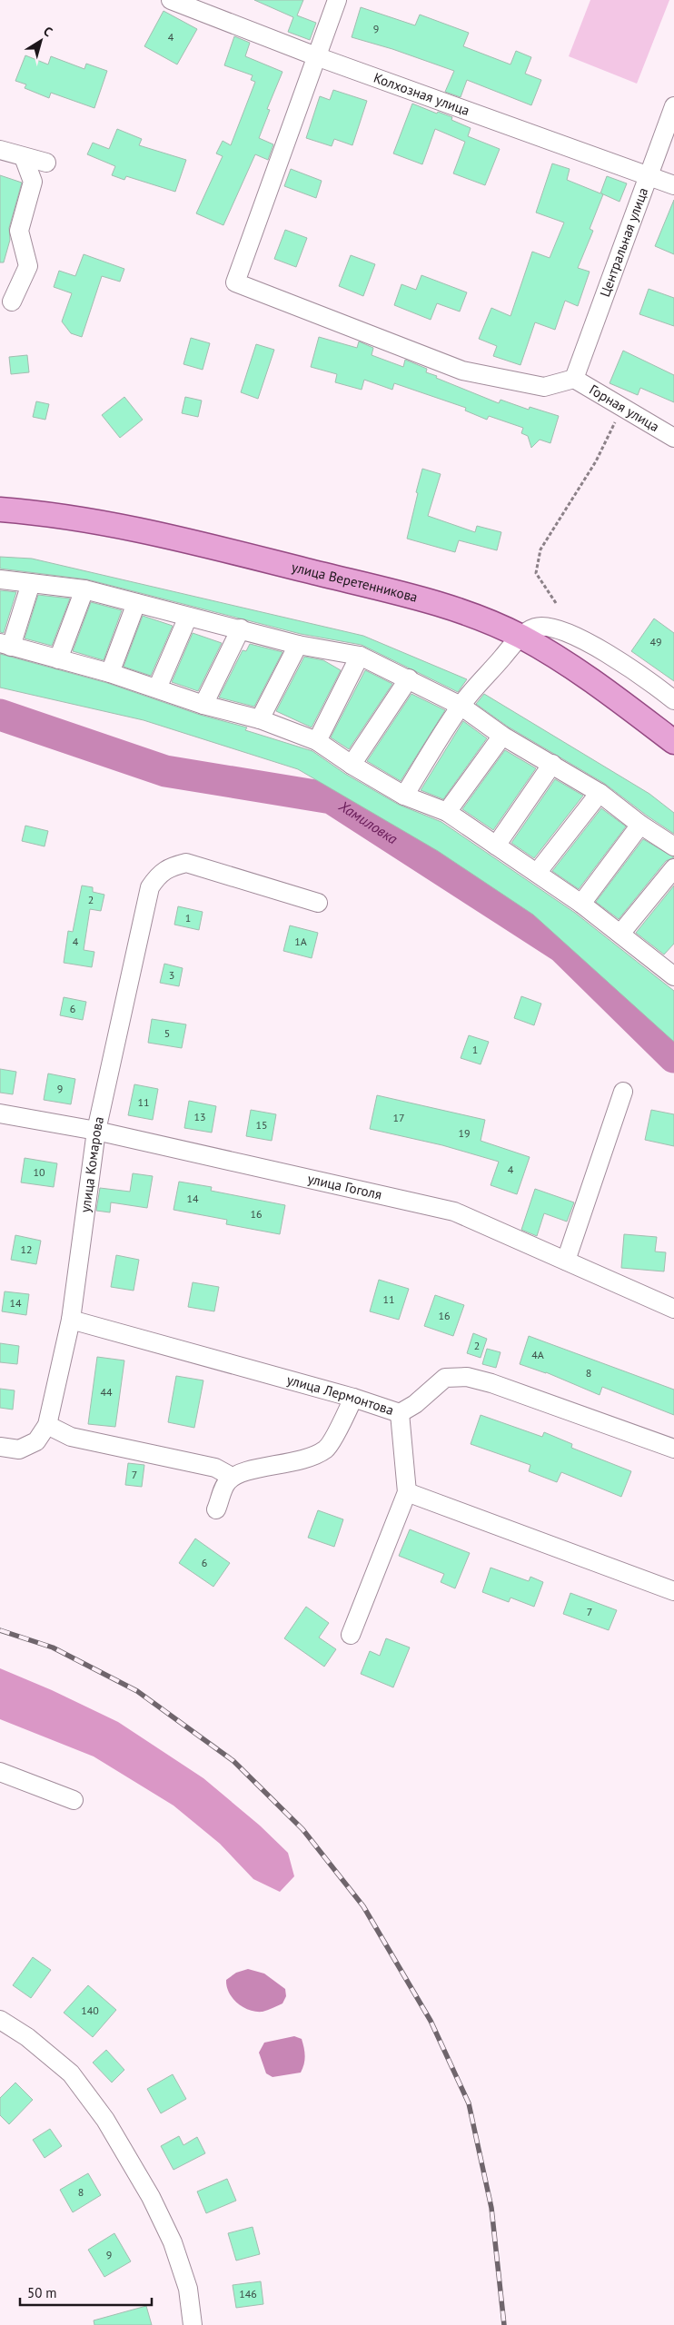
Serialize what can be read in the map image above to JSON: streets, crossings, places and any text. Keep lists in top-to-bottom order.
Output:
{
  "streets": {
    "main road": ["улица Веретенникова"],
    "street": [
      "Колхозная улица",
      "Центральная улица",
      "Горная улица",
      "улица Комарова",
      "улица Гоголя",
      "улица Лермонтова"
    ]
  },
  "crossings": [
    ["Колхозная улица", "Центральная улица"],
    ["Центральная улица", "Горная улица"],
    ["улица Комарова", "улица Гоголя"],
    ["улица Комарова", "улица Лермонтова"]
  ],
  "water": ["Хамиловка"],
  "house_numbers": [
    "9",
    "4",
    "49",
    "2",
    "1",
    "4",
    "1А",
    "3",
    "6",
    "5",
    "1",
    "9",
    "11",
    "13",
    "17",
    "15",
    "19",
    "4",
    "10",
    "14",
    "16",
    "12",
    "11",
    "14",
    "16",
    "2",
    "4А",
    "8",
    "44",
    "7",
    "6",
    "7",
    "140",
    "8",
    "9",
    "146"
  ],
  "scale_bar": "50 m",
  "north": "top right"
}
